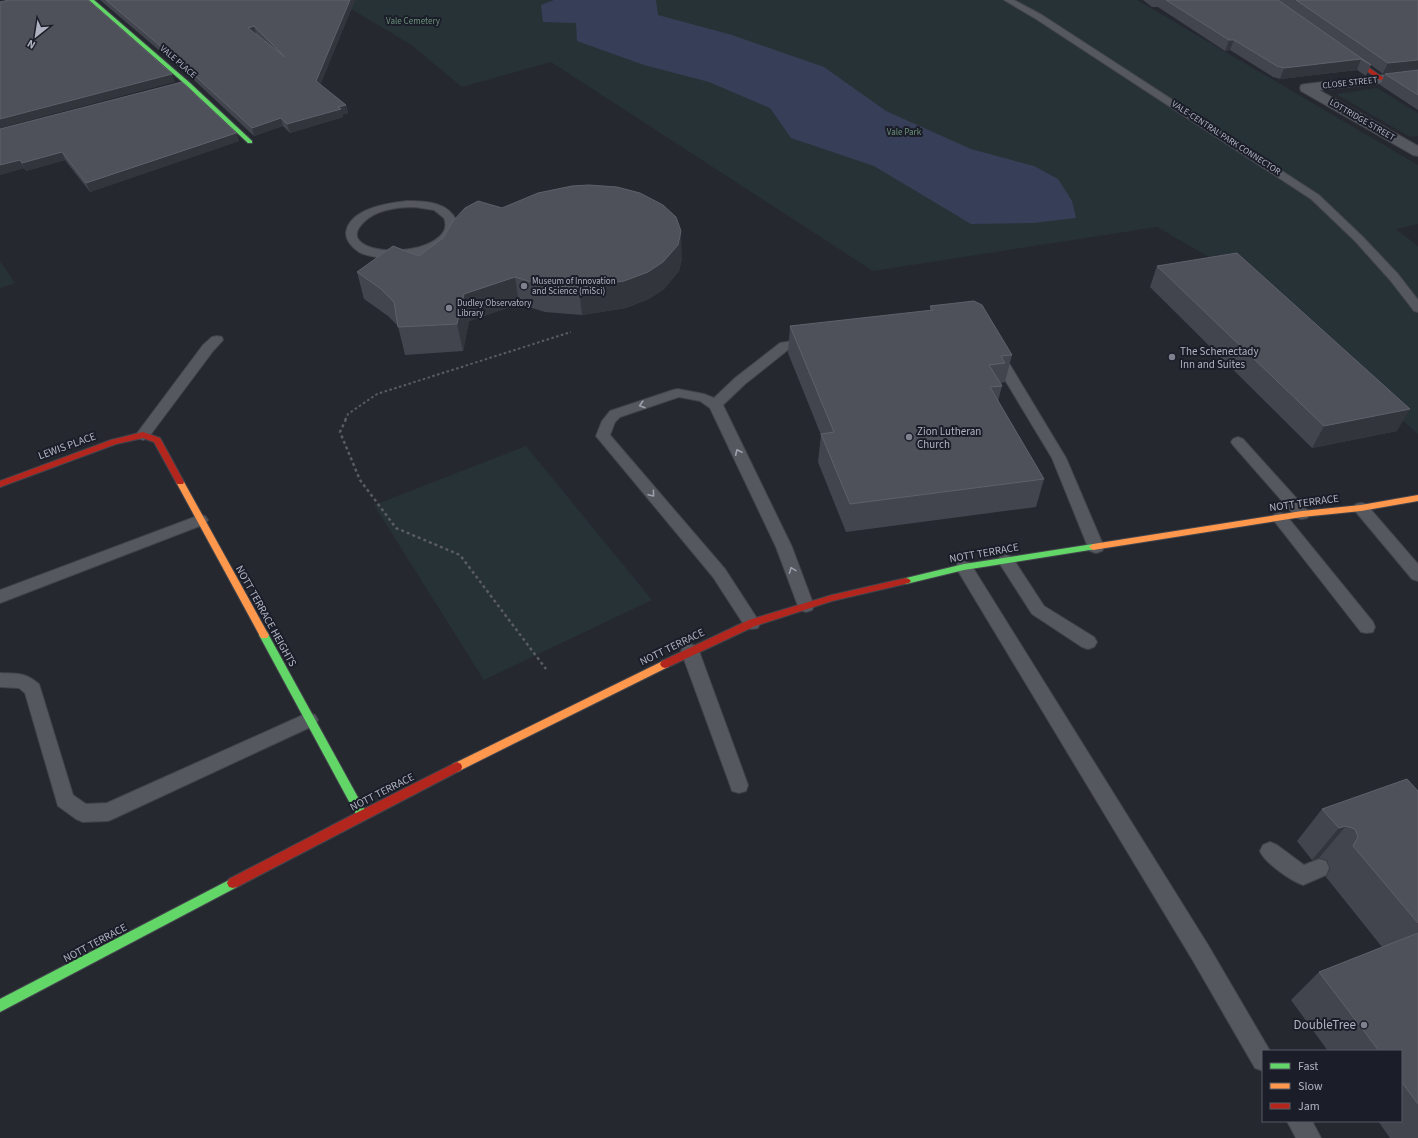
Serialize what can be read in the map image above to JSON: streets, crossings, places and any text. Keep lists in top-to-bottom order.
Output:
{
  "streets": {
    "street": [
      "VALE PLACE",
      "CLOSE STREET",
      "LOTTRIDGE STREET",
      "LEWIS PLACE",
      "NOTT TERRACE",
      "NOTT TERRACE HEIGHTS"
    ],
    "lane": ["VALE-CENTRAL PARK CONNECTOR"]
  },
  "crossings": [
    ["CLOSE STREET", "LOTTRIDGE STREET"],
    ["LEWIS PLACE", "NOTT TERRACE HEIGHTS"],
    ["NOTT TERRACE", "NOTT TERRACE HEIGHTS"]
  ],
  "parks": ["Vale Cemetery", "Vale Park"],
  "places": [
    "Museum of Innovation and Science (miSci)",
    "Dudley Observatory Library",
    "The Schenectady Inn and Suites",
    "Zion Lutheran Church",
    "DoubleTree"
  ],
  "legend": ["Fast", "Slow", "Jam"],
  "north": "bottom left"
}
